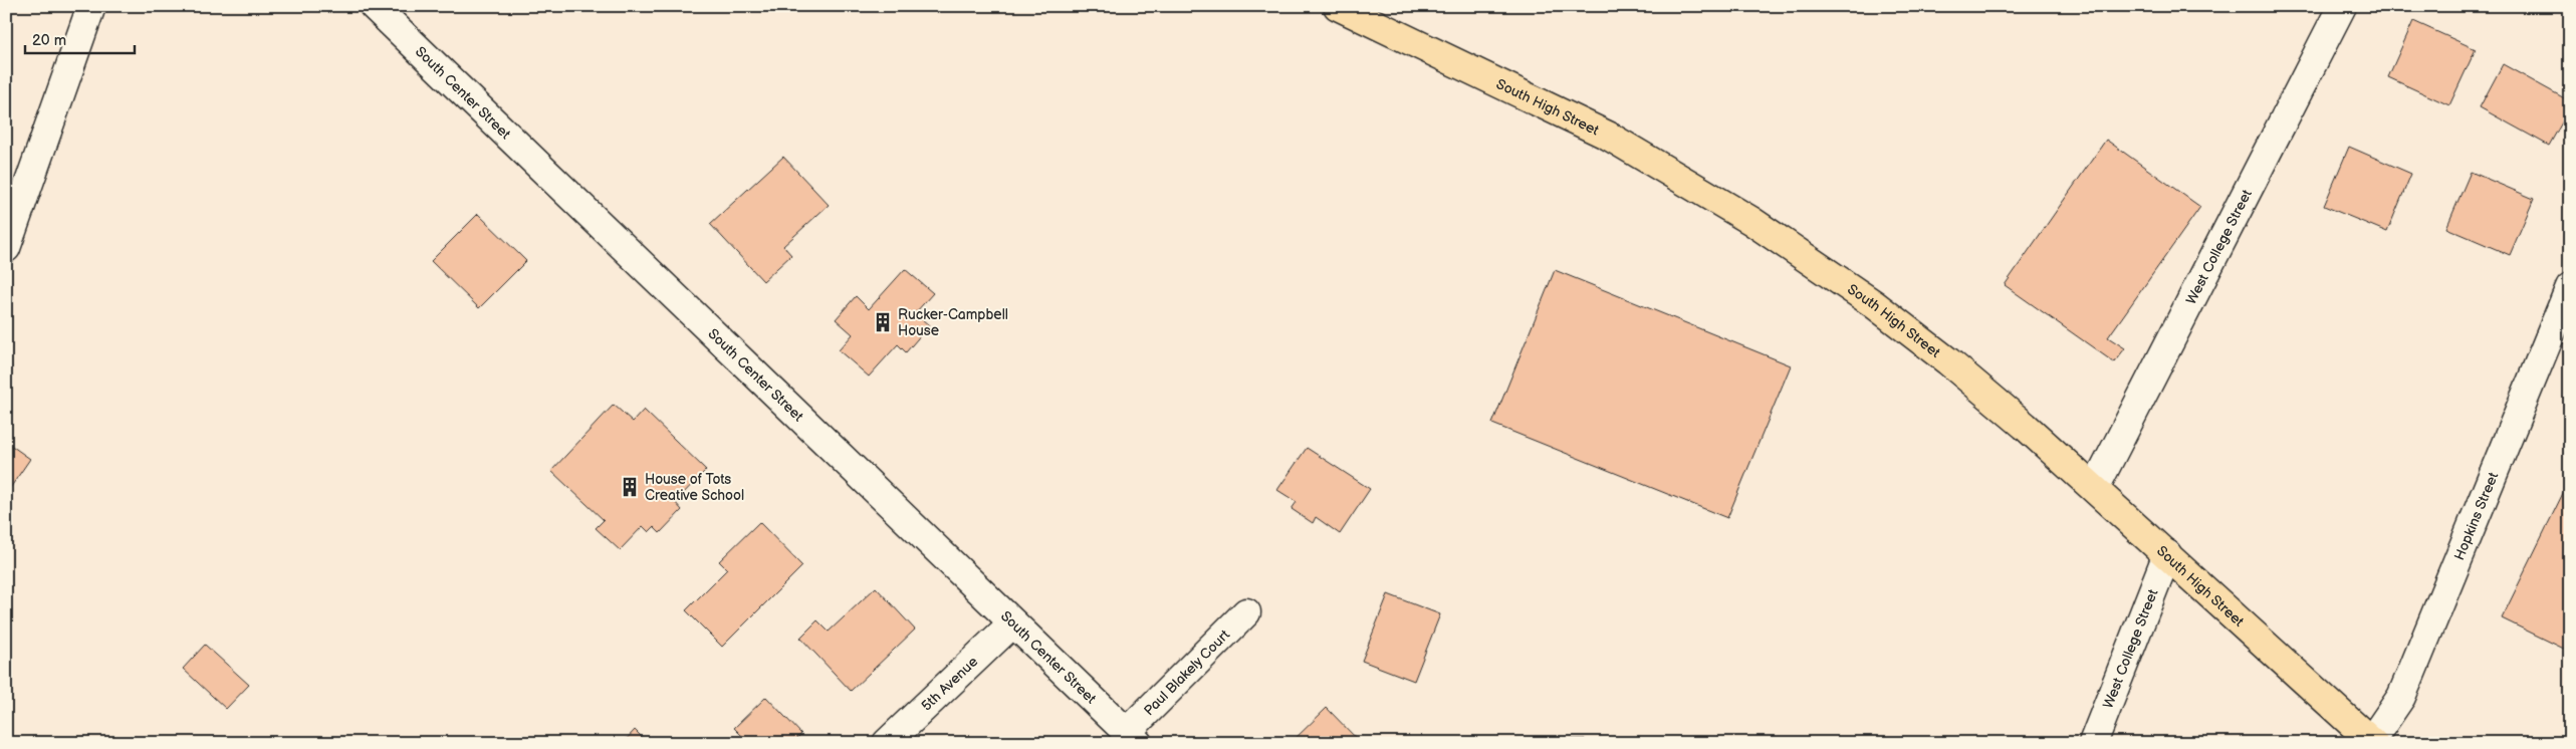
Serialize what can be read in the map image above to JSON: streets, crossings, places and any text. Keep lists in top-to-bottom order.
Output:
{
  "streets": {
    "main road": ["South High Street"],
    "street": [
      "South Center Street",
      "West College Street",
      "Hopkins Street",
      "Paul Blakely Court",
      "5th Avenue"
    ]
  },
  "crossings": [
    ["South Center Street", "Paul Blakely Court"],
    ["South Center Street", "5th Avenue"],
    ["South High Street", "West College Street"],
    ["South High Street", "Hopkins Street"]
  ],
  "places": {
    "building": ["Rucker-Campbell House", "House of Tots Creative School"]
  },
  "scale_bar": "20 m"
}
